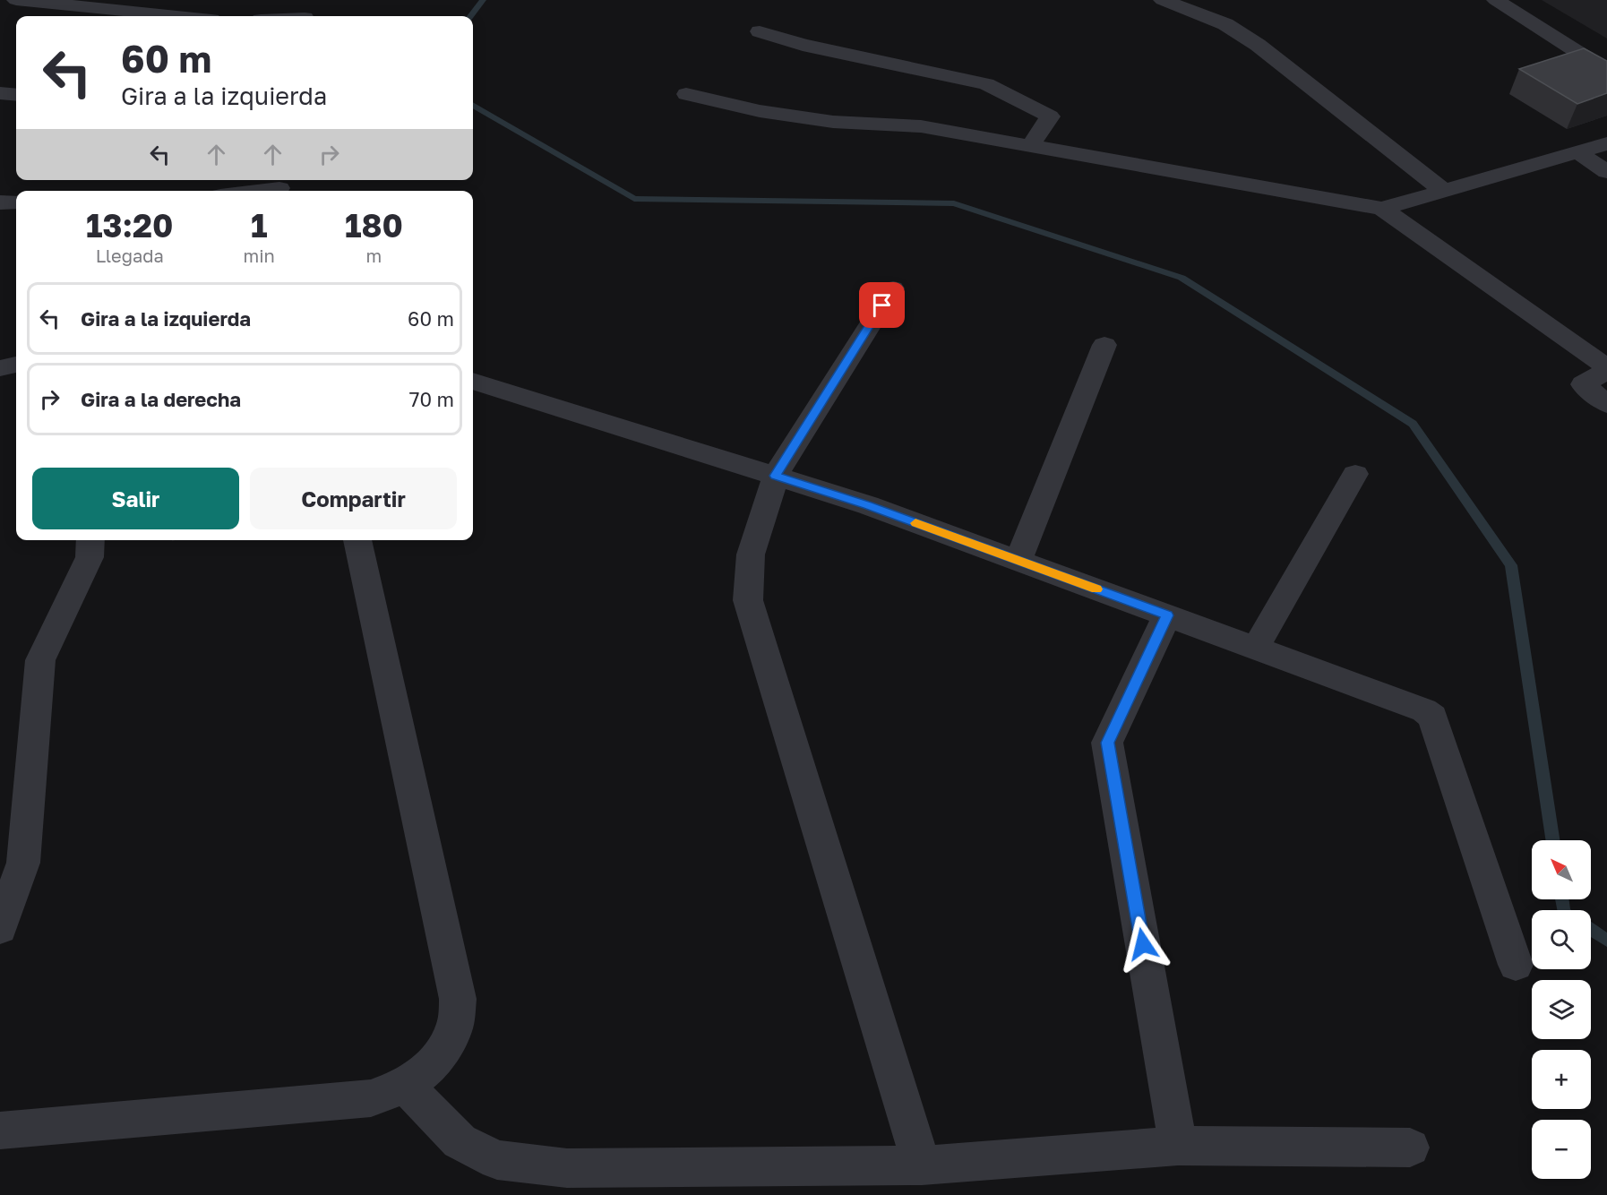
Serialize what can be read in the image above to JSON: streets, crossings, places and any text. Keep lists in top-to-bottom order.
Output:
{
  "north": "top left",
  "page": {
    "turn": ["60 m", "Gira a la izquierda"],
    "eta": [
      "13:20",
      "Llegada",
      "1",
      "min",
      "180",
      "m"
    ],
    "list": [
      {
        "name": "Gira a la izquierda",
        "value": "60 m"
      },
      {
        "name": "Gira a la derecha",
        "value": "70 m"
      }
    ],
    "buttons": ["Salir", "Compartir"],
    "map_buttons": ["+", "−"]
  }
}
